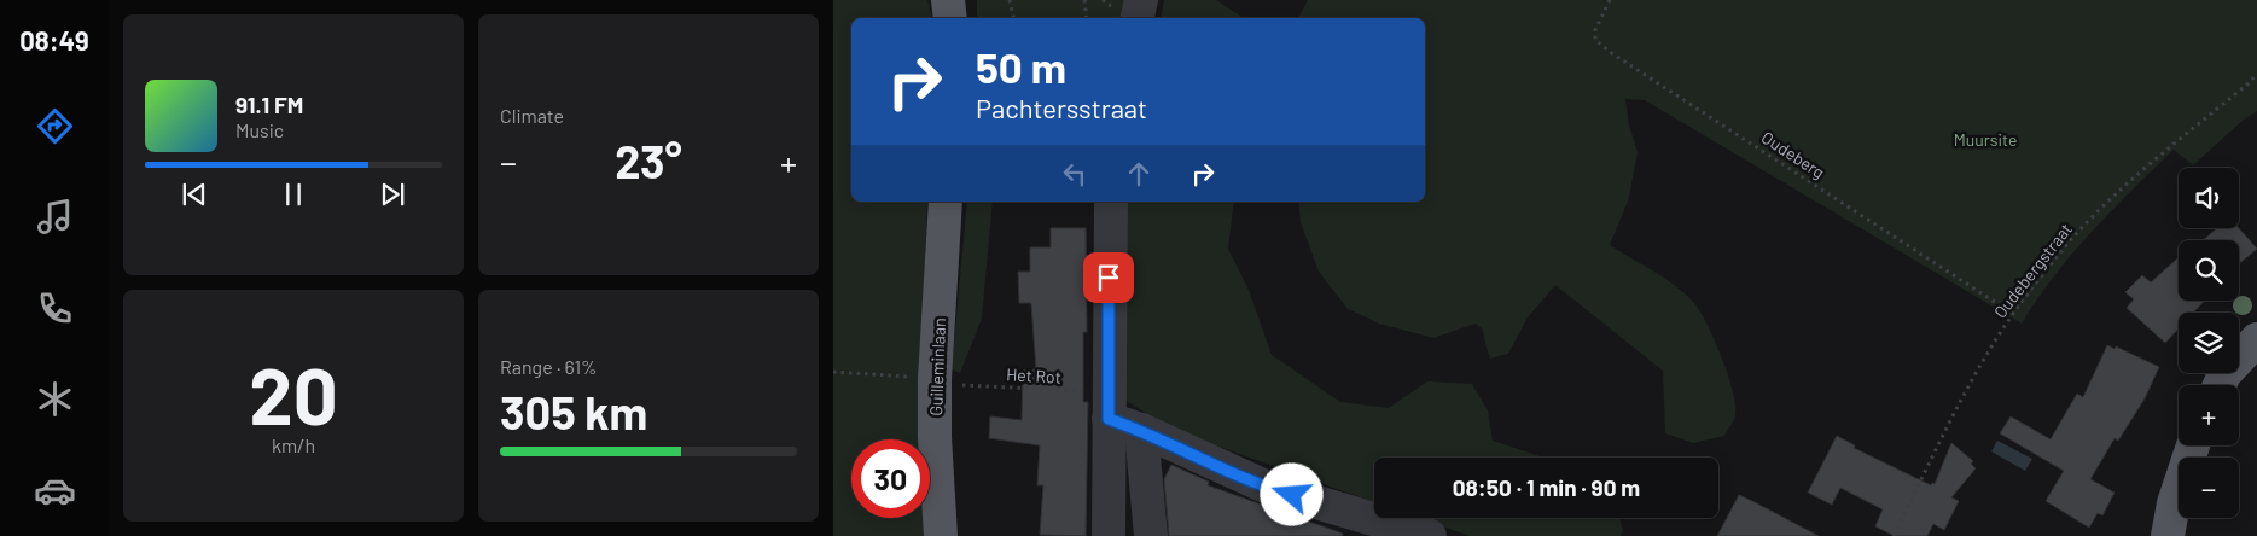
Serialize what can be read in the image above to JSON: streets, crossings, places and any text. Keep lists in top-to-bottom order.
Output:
{
  "streets": {
    "main road": ["Guilleminlaan"],
    "path": ["Oudeberg", "Oudebergstraat", "Het Rot"]
  },
  "crossings": [
    ["Oudeberg", "Oudebergstraat"]
  ],
  "parks": ["Muursite"],
  "page": {
    "tabs": "08:49",
    "tile": [
      "Climate",
      ["20", "km/h"],
      ["Range · 61%", "305 km"]
    ],
    "turn": ["50 m", "Pachtersstraat"],
    "song": ["91.1 FM", "Music"],
    "heat": ["−", "23°", "+"],
    "map_buttons": ["+", "−"],
    "limit": "30",
    "trip": "08:50 · 1 min · 90 m"
  }
}
